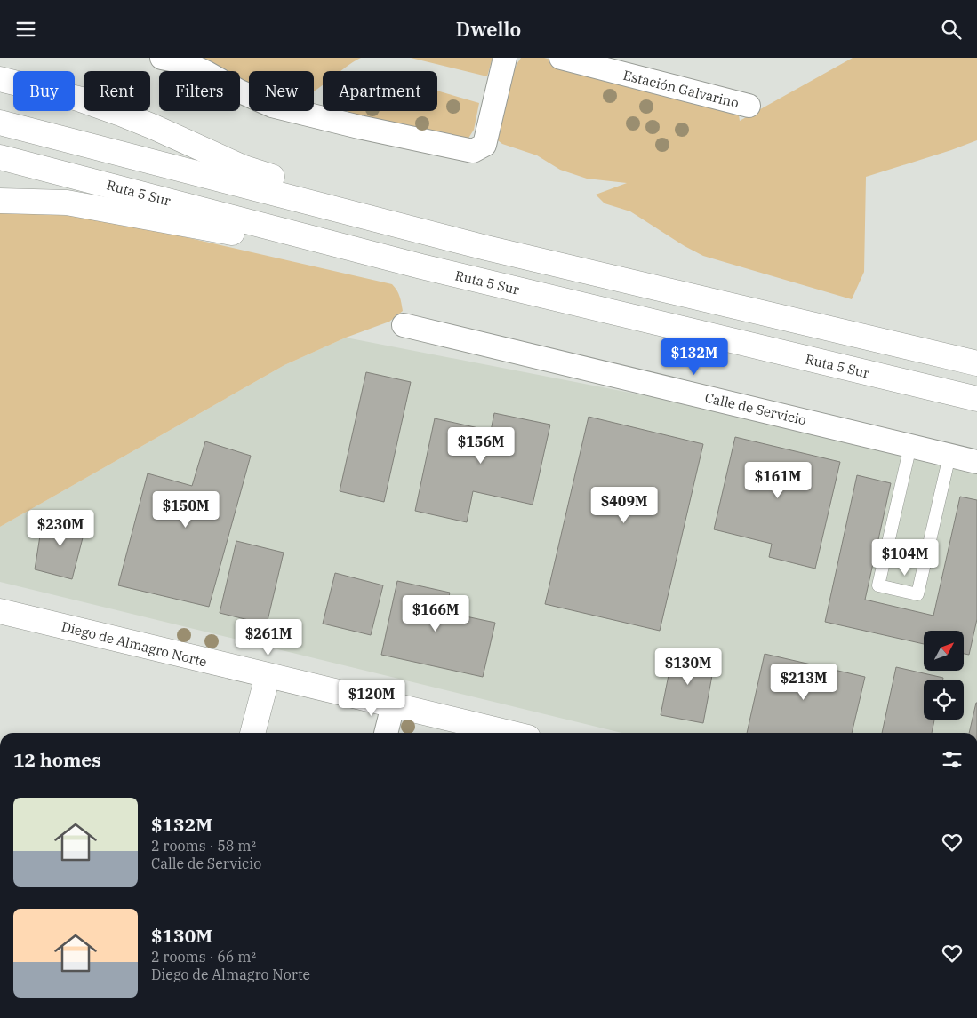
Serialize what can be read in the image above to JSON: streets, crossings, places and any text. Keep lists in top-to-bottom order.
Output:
{
  "streets": {
    "main road": ["Ruta 5 Sur", "Diego de Almagro Norte"],
    "street": ["Estación Galvarino", "Calle de Servicio"]
  },
  "north": "top right",
  "page": {
    "header": "Dwello",
    "chip": [
      "Buy",
      "Rent",
      "Filters",
      "New",
      "Apartment"
    ],
    "price": [
      "$132M",
      "$156M",
      "$161M",
      "$409M",
      "$150M",
      "$230M",
      "$104M",
      "$166M",
      "$261M",
      "$130M",
      "$213M",
      "$120M"
    ],
    "heading": "12 homes",
    "list": [
      {
        "name": "$132M",
        "note": "2 rooms · 58 m² · Calle de Servicio"
      },
      {
        "name": "$130M",
        "note": "2 rooms · 66 m² · Diego de Almagro Norte"
      }
    ]
  }
}
